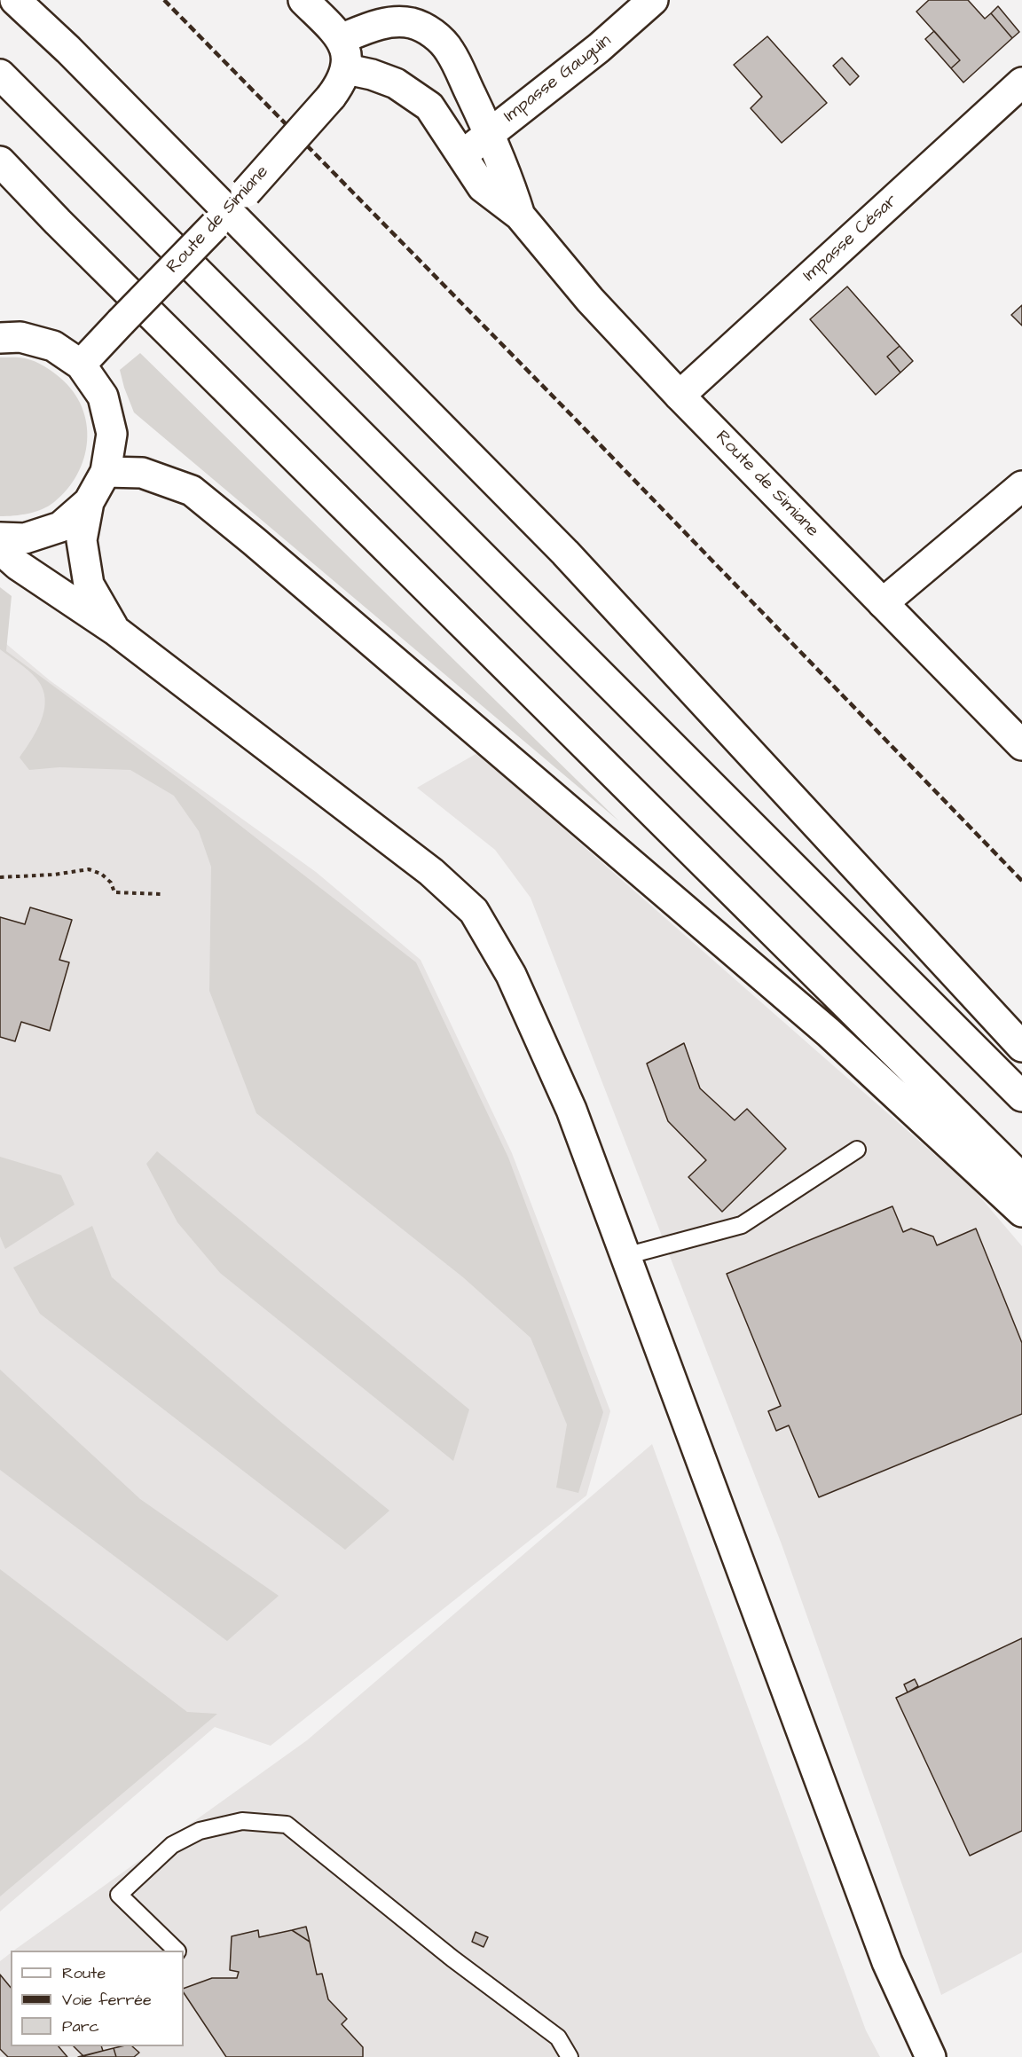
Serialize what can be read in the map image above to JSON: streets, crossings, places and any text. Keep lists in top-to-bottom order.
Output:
{
  "streets": {
    "main road": ["Impasse Gauguin", "Route de Simiane", "Impasse César"]
  },
  "crossings": [
    ["Impasse Gauguin", "Route de Simiane"],
    ["Route de Simiane", "Impasse César"]
  ],
  "legend": ["Route", "Voie ferrée", "Parc"]
}
